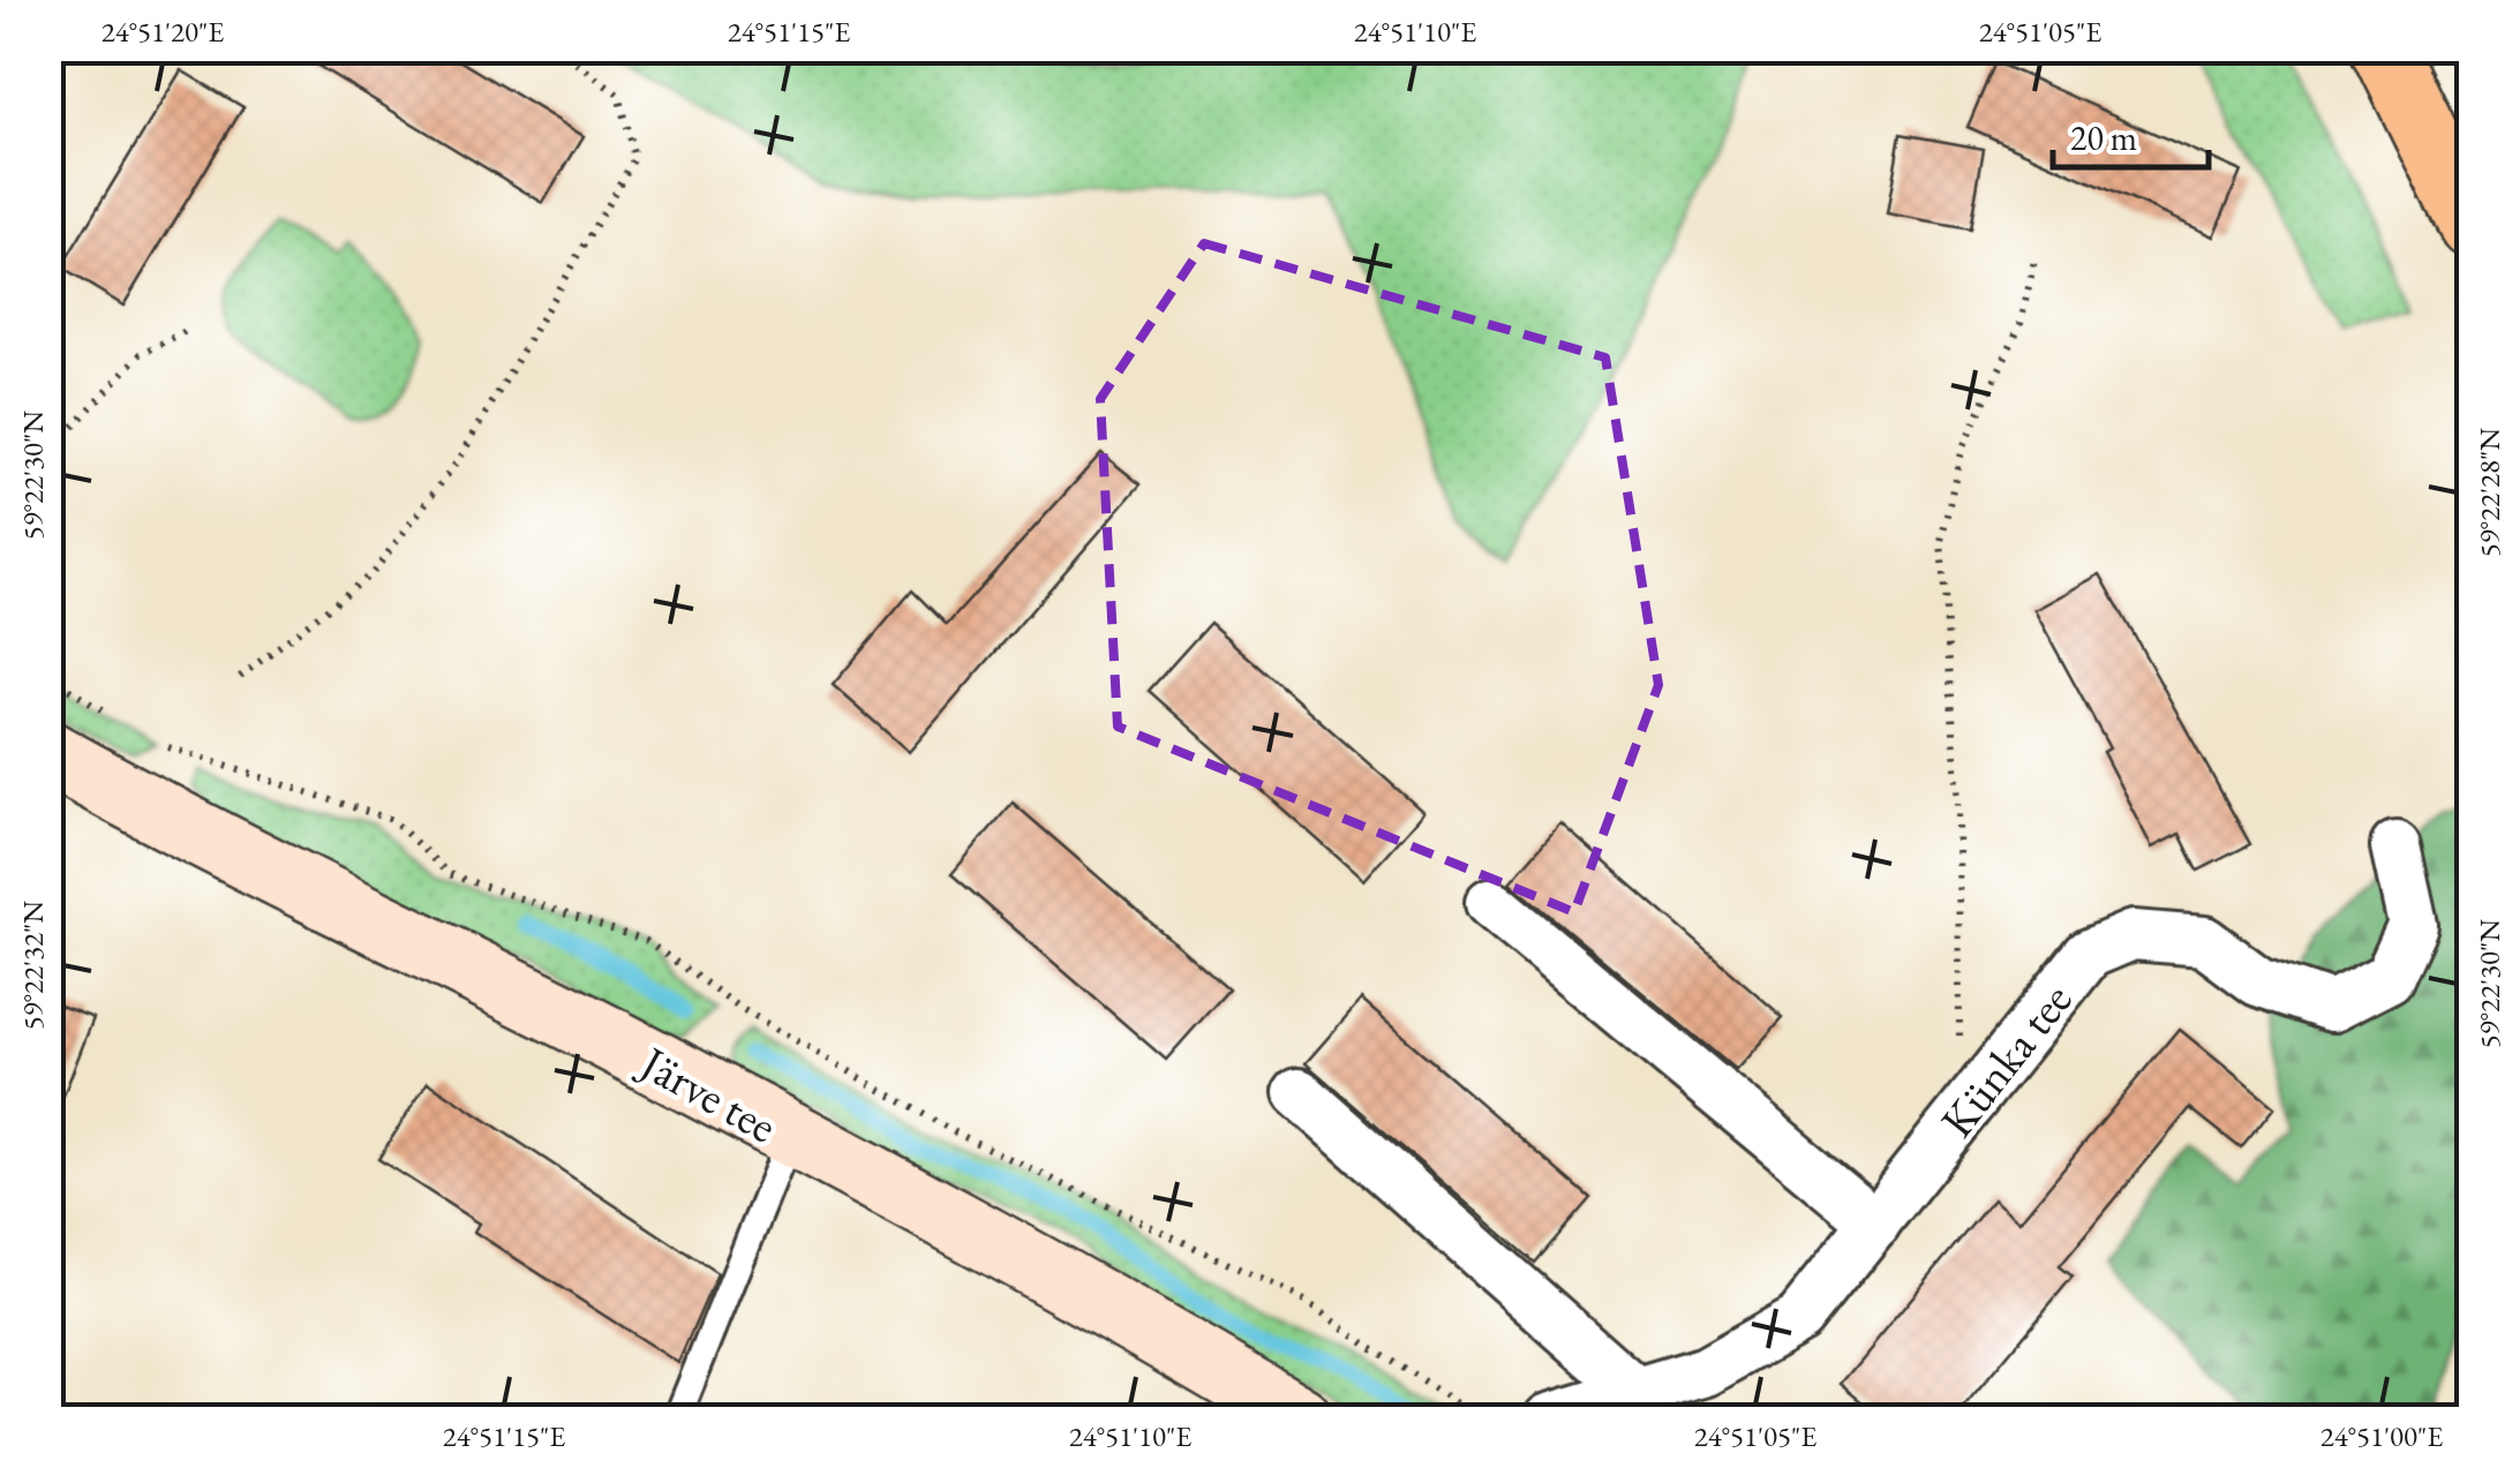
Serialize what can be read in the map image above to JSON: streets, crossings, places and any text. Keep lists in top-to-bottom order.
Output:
{
  "streets": {
    "street": ["Künka tee", "Järve tee"]
  },
  "scale_bar": "20 m",
  "coordinates": [
    "24°51'20\"E",
    "24°51'15\"E",
    "24°51'10\"E",
    "24°51'05\"E",
    "59°22'30\"N",
    "59°22'28\"N",
    "59°22'32\"N",
    "24°51'00\"E"
  ]
}
